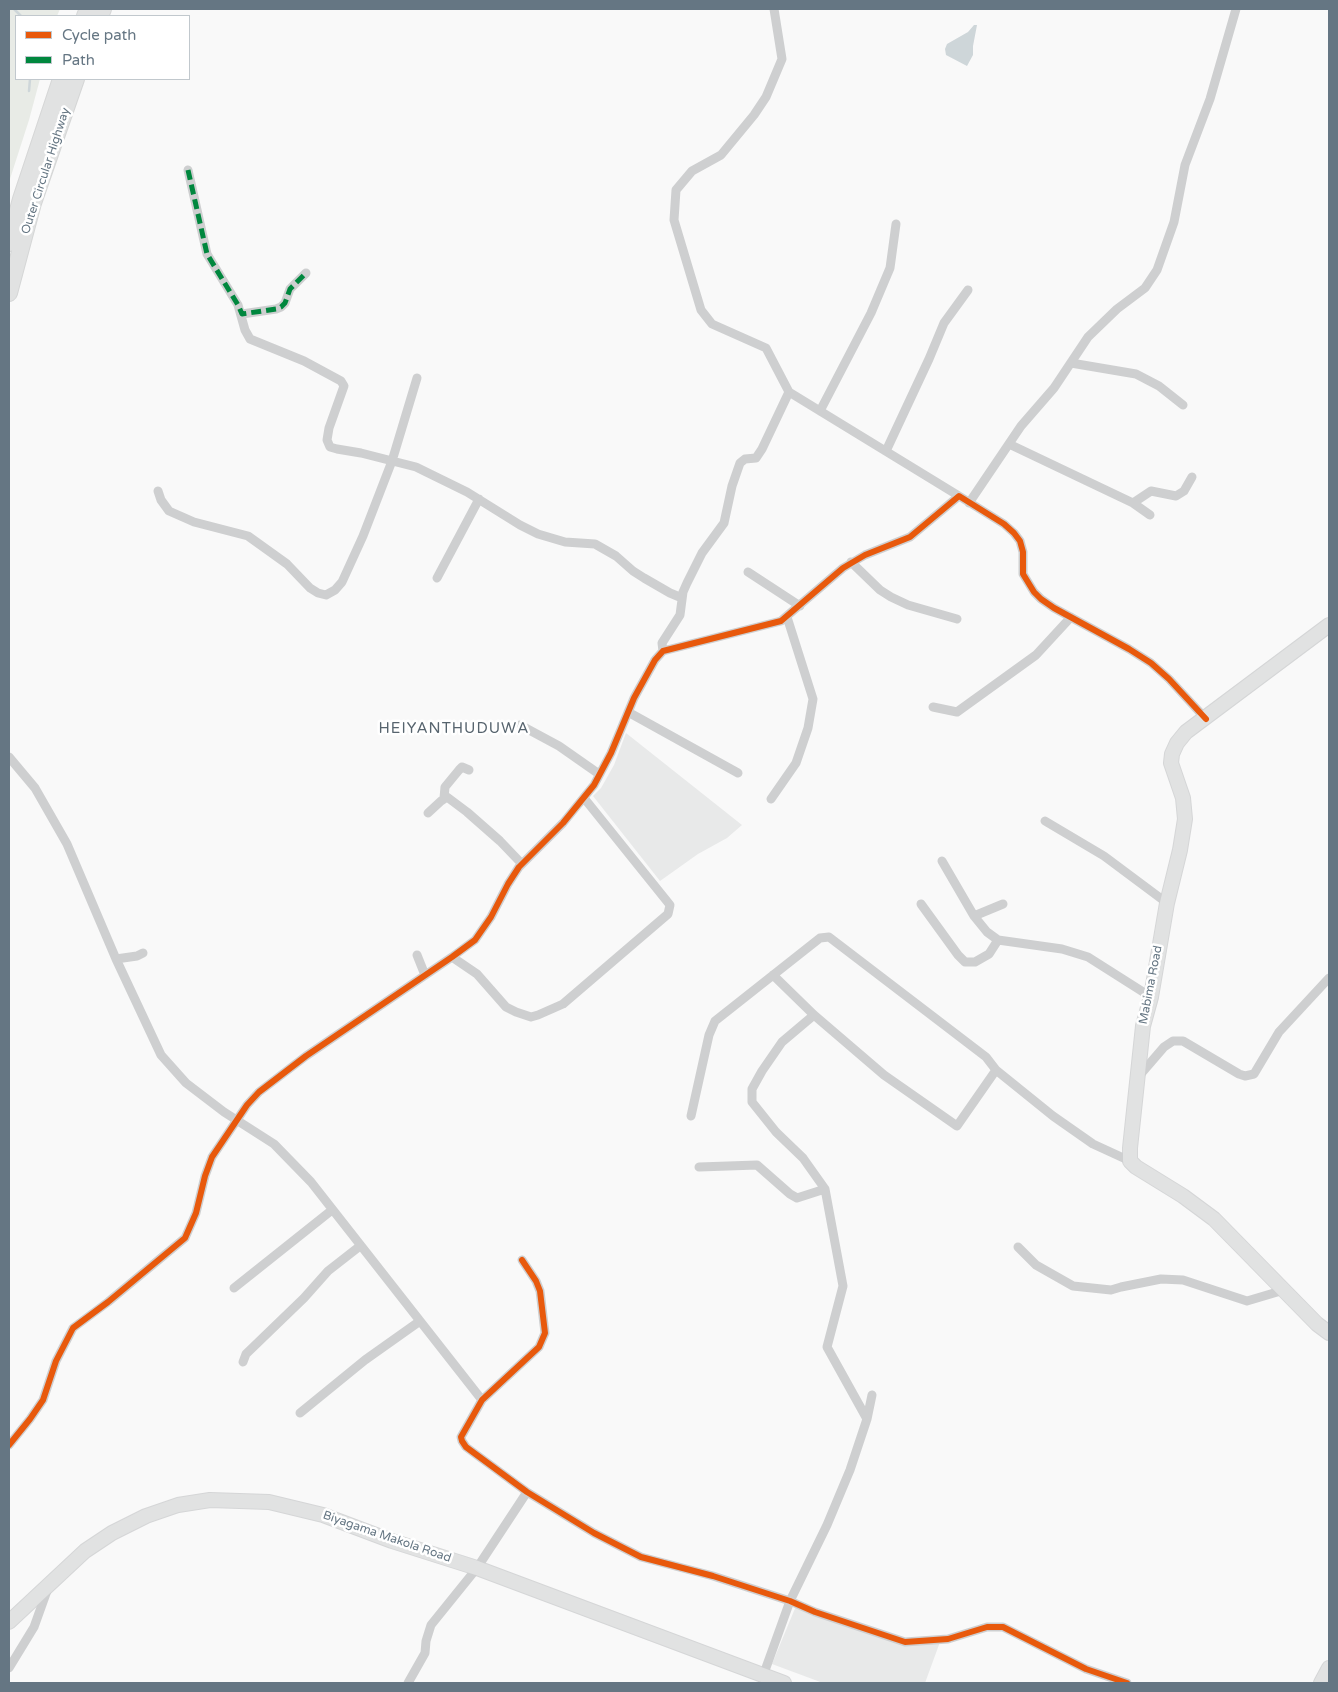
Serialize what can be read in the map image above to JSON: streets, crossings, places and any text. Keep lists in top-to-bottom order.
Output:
{
  "streets": {
    "highway": ["Outer Circular Highway"],
    "main road": ["Mabima Road", "Biyagama Makola Road"]
  },
  "districts": ["HEIYANTHUDUWA"],
  "legend": ["Cycle path", "Path"]
}
